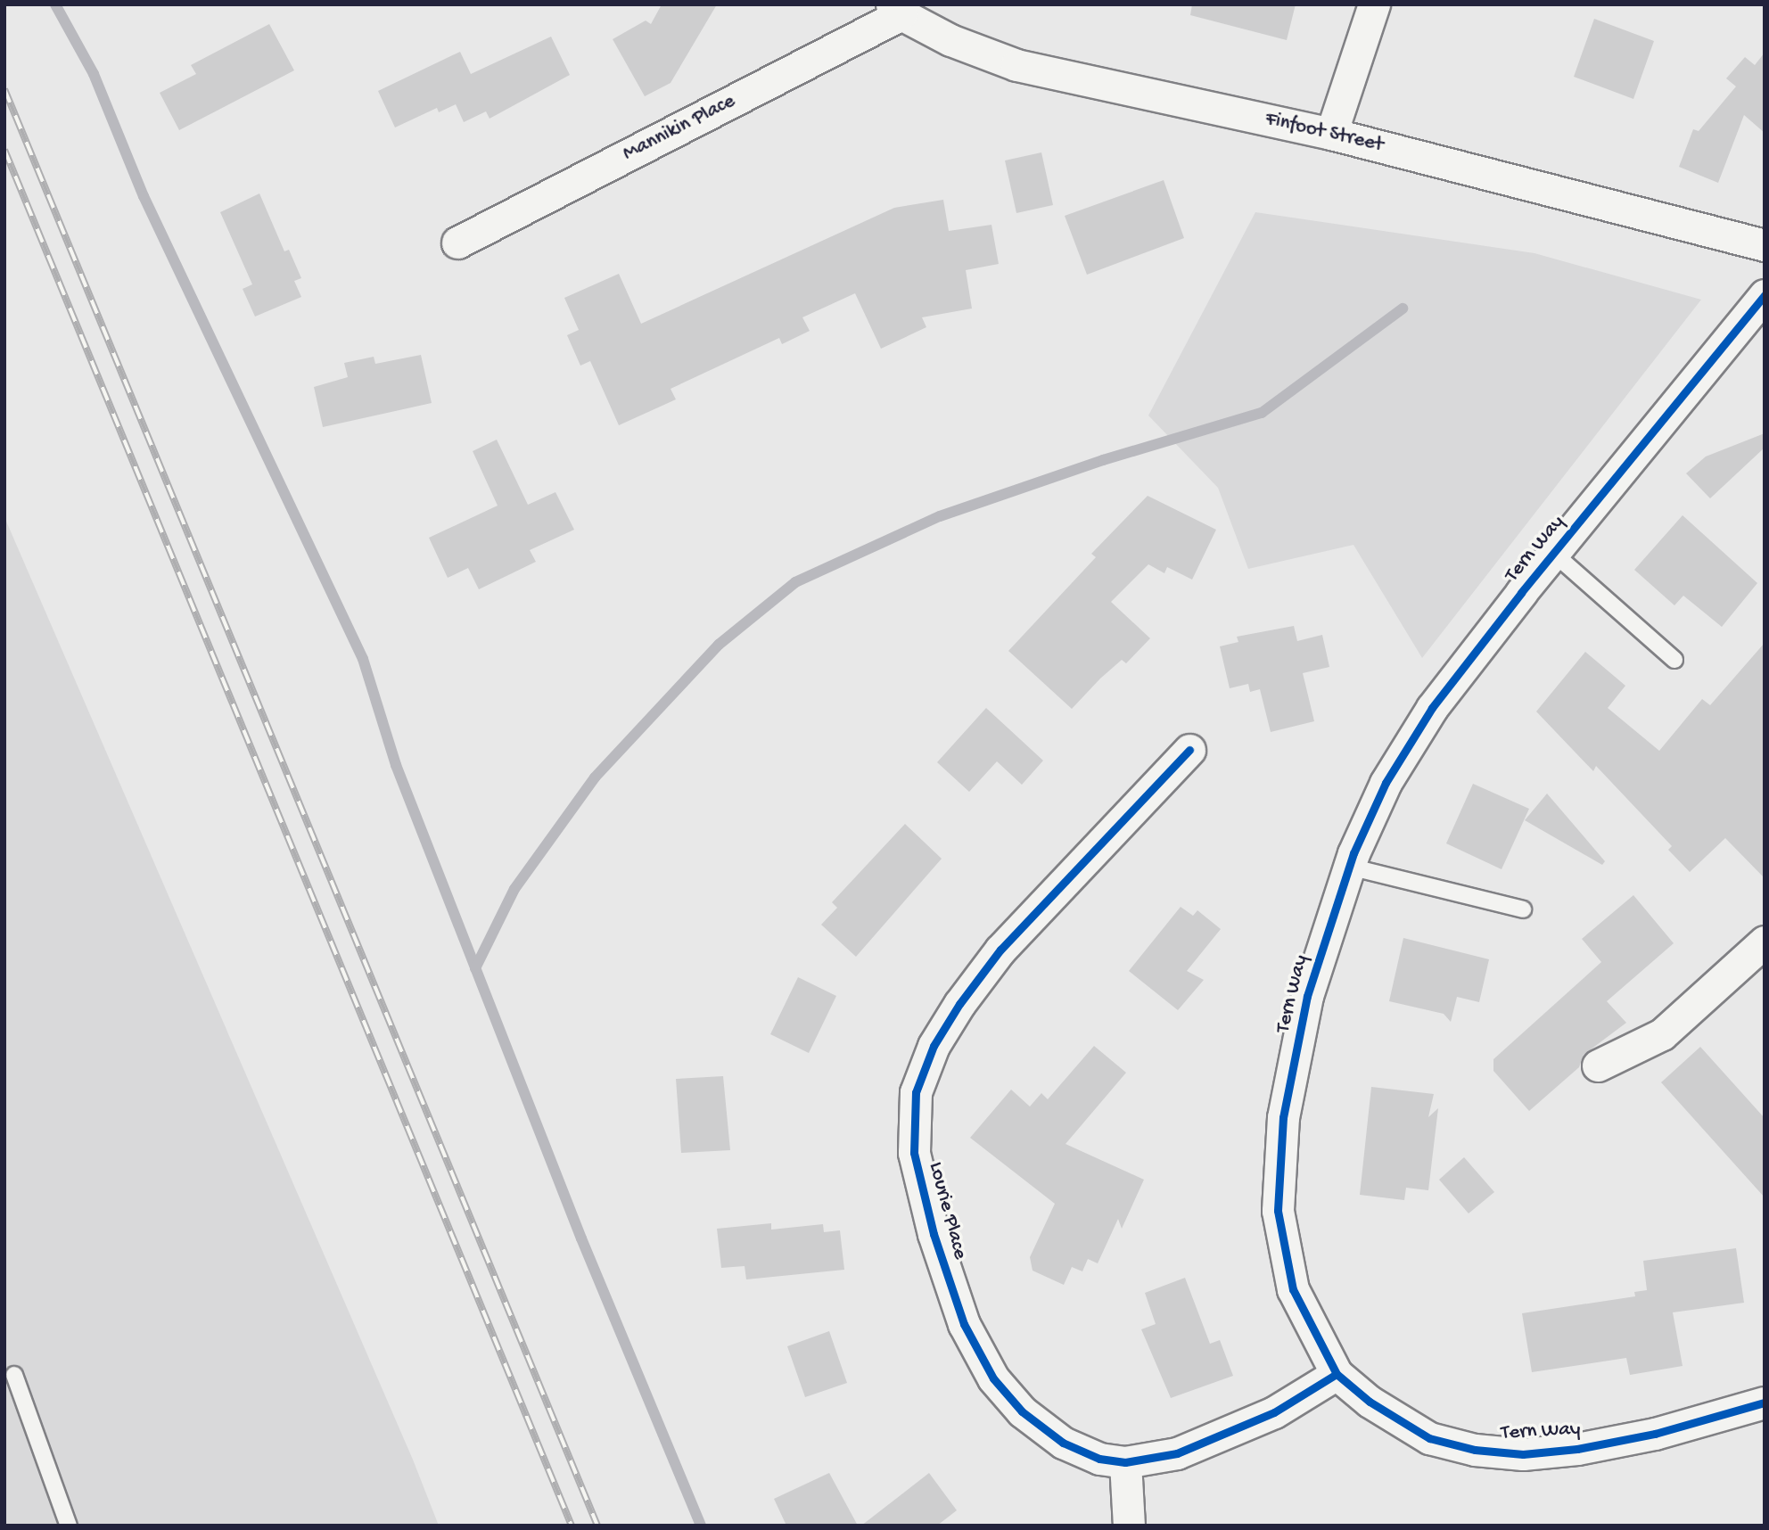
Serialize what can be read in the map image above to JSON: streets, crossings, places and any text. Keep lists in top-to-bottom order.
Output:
{
  "streets": {
    "street": [
      "Mannikin Place",
      "Finfoot Street",
      "Tern Way",
      "Lourie Place"
    ]
  },
  "crossings": [
    ["Mannikin Place", "Finfoot Street"],
    ["Tern Way", "Lourie Place"]
  ]
}
